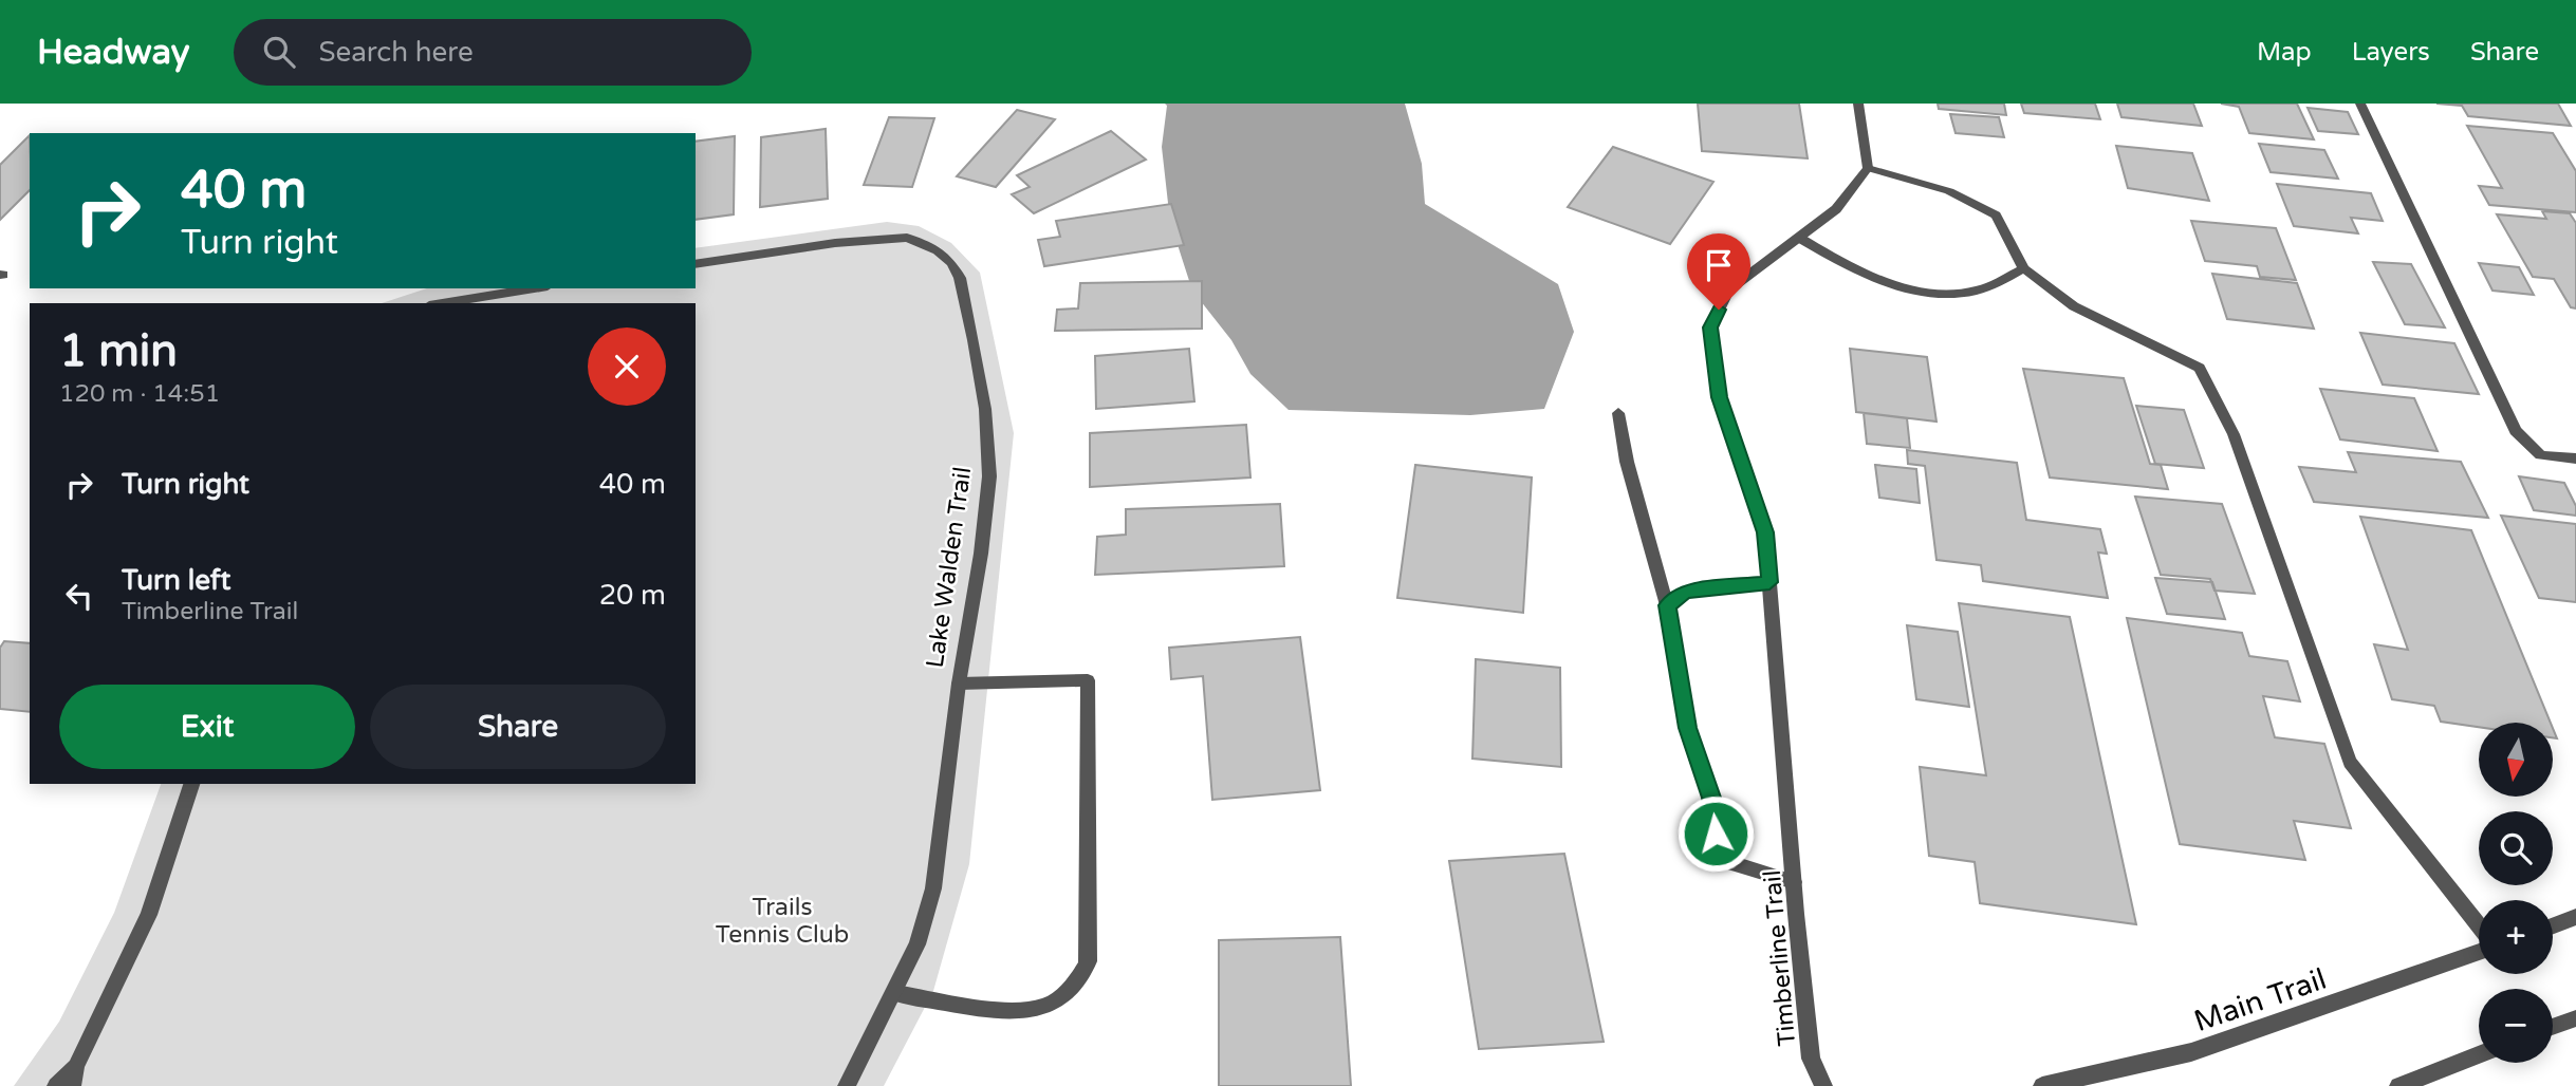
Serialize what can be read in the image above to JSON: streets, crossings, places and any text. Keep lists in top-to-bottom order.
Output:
{
  "streets": {
    "street": ["Lake Walden Trail", "Timberline Trail", "Main Trail"]
  },
  "parks": ["Trails Tennis Club"],
  "north": "bottom",
  "page": {
    "header": "Headway",
    "search": "Search here",
    "nav": ["Map", "Layers", "Share"],
    "turn": ["40 m", "Turn right"],
    "heading": ["1 min", "120 m · 14:51"],
    "list": [
      {
        "name": "Turn right",
        "value": "40 m"
      },
      {
        "name": "Turn left",
        "note": "Timberline Trail",
        "value": "20 m"
      }
    ],
    "buttons": ["Exit", "Share"],
    "map_buttons": ["+", "−"]
  }
}
